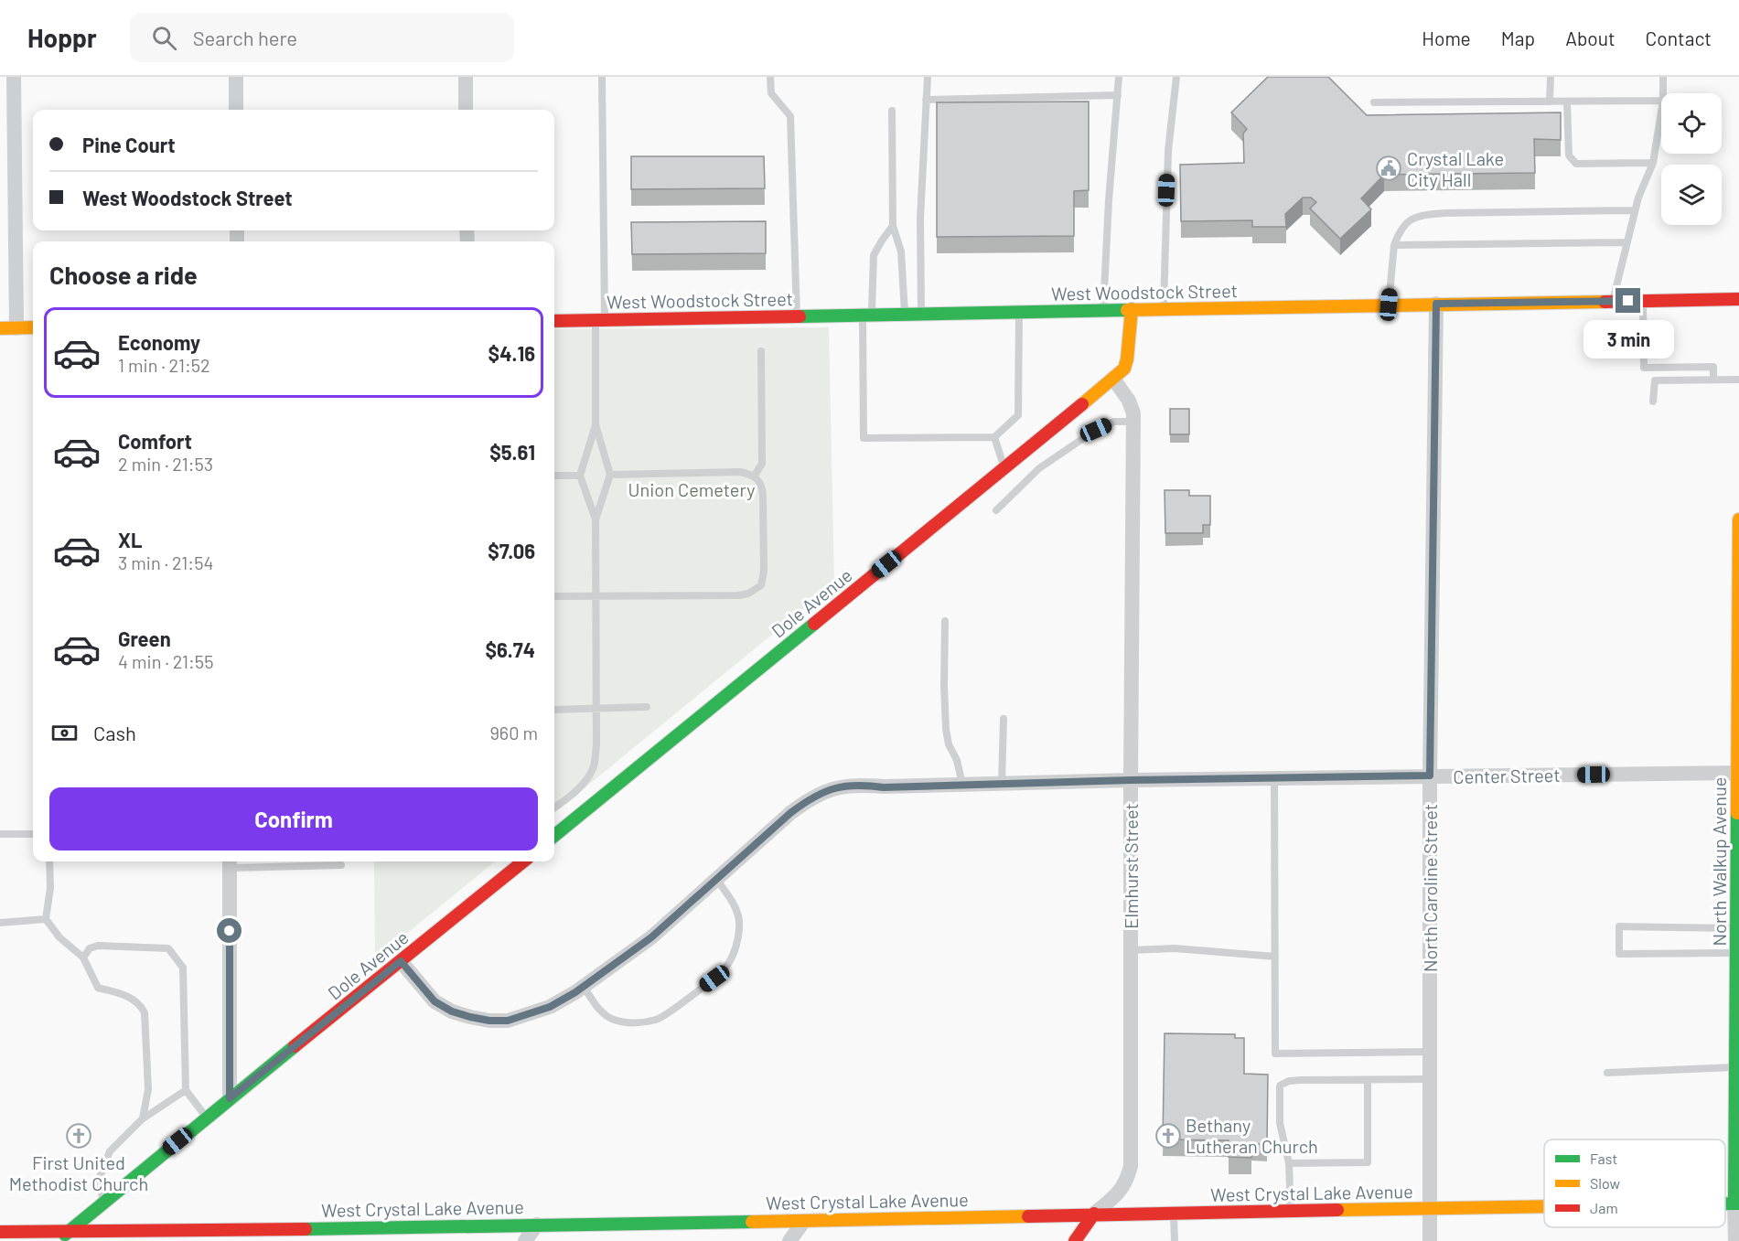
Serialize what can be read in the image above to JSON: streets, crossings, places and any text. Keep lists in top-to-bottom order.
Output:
{
  "streets": {
    "street": [
      "West Woodstock Street",
      "Dole Avenue",
      "Center Street",
      "North Walkup Avenue",
      "Elmhurst Street",
      "North Caroline Street",
      "West Crystal Lake Avenue"
    ]
  },
  "crossings": [
    ["West Woodstock Street", "Dole Avenue"],
    ["West Woodstock Street", "North Caroline Street"],
    ["Dole Avenue", "Center Street"],
    ["Dole Avenue", "Elmhurst Street"],
    ["Dole Avenue", "West Crystal Lake Avenue"],
    ["Center Street", "North Walkup Avenue"],
    ["Center Street", "Elmhurst Street"],
    ["Center Street", "North Caroline Street"],
    ["Elmhurst Street", "West Crystal Lake Avenue"],
    ["North Caroline Street", "West Crystal Lake Avenue"]
  ],
  "parks": ["Union Cemetery"],
  "places": {
    "public building": ["Crystal Lake City Hall"],
    "church": ["First United Methodist Church", "Bethany Lutheran Church"]
  },
  "legend": ["Fast", "Slow", "Jam"],
  "page": {
    "header": "Hoppr",
    "search": "Search here",
    "nav": [
      "Home",
      "Map",
      "About",
      "Contact"
    ],
    "banner": ["Pine Court", "West Woodstock Street"],
    "heading": "Choose a ride",
    "list": [
      {
        "name": "Economy",
        "note": "1 min · 21:52",
        "value": "$4.16"
      },
      {
        "name": "Comfort",
        "note": "2 min · 21:53",
        "value": "$5.61"
      },
      {
        "name": "XL",
        "note": "3 min · 21:54",
        "value": "$7.06"
      },
      {
        "name": "Green",
        "note": "4 min · 21:55",
        "value": "$6.74"
      }
    ],
    "bubble": "3 min",
    "pay": ["Cash", "960 m"],
    "buttons": "Confirm"
  }
}
